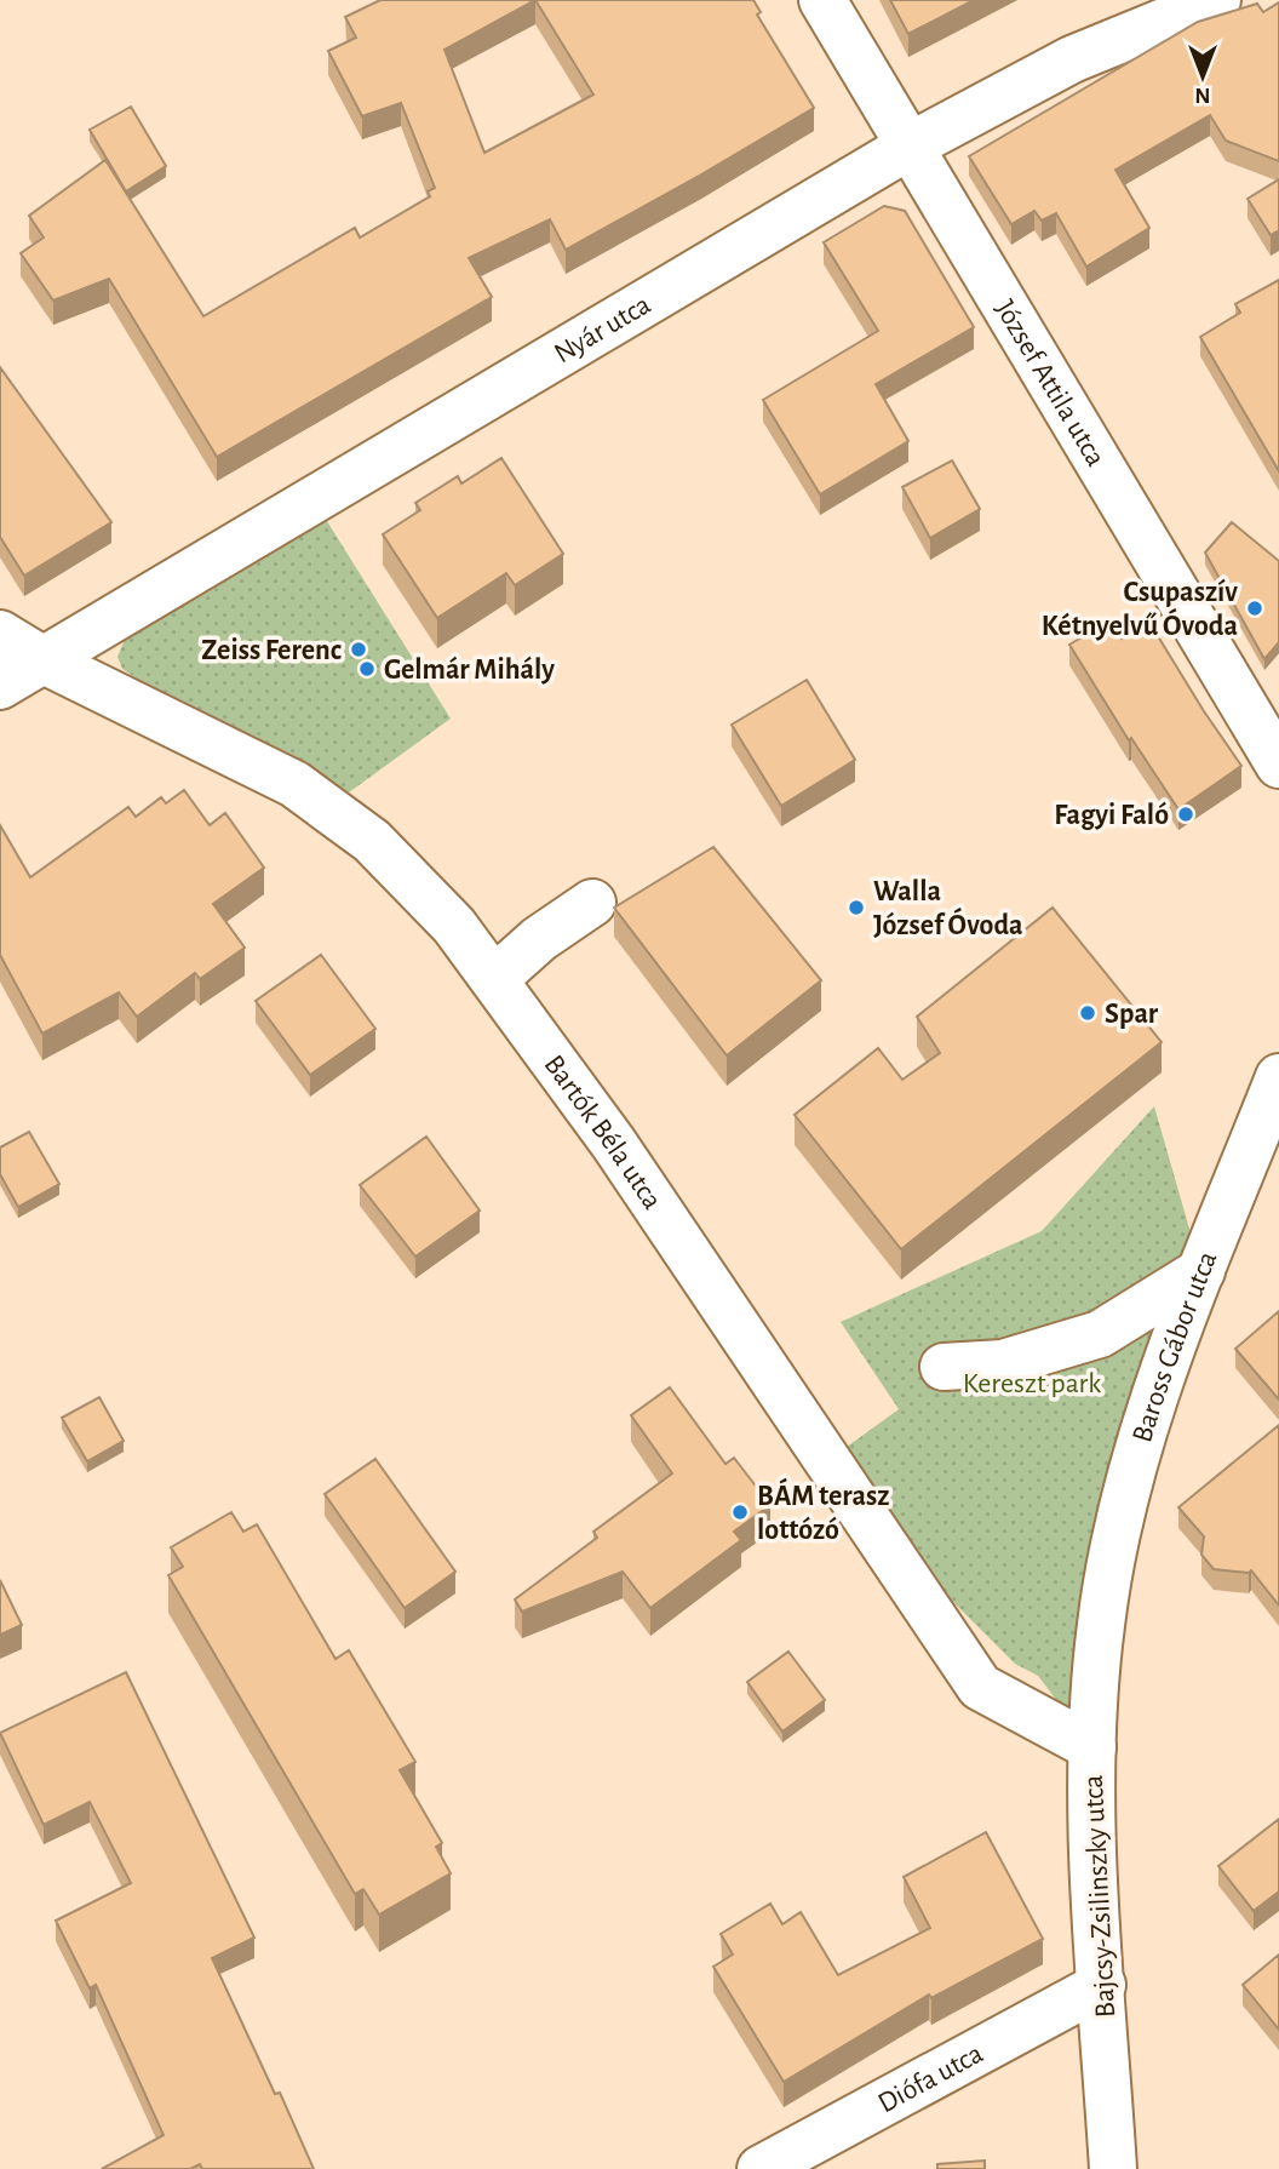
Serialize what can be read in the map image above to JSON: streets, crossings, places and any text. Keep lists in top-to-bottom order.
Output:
{
  "streets": {
    "street": [
      "Nyár utca",
      "József Attila utca",
      "Bartók Béla utca",
      "Baross Gábor utca",
      "Bajcsy-Zsilinszky utca",
      "Diófa utca"
    ]
  },
  "crossings": [
    ["Nyár utca", "József Attila utca"],
    ["Nyár utca", "Bartók Béla utca"],
    ["Bartók Béla utca", "Bajcsy-Zsilinszky utca"],
    ["Baross Gábor utca", "Bajcsy-Zsilinszky utca"],
    ["Bajcsy-Zsilinszky utca", "Diófa utca"]
  ],
  "parks": ["Kereszt park"],
  "places": [
    "Csupaszív Kétnyelvű Óvoda",
    "Zeiss Ferenc",
    "Gelmár Mihály",
    "Fagyi Faló",
    "Walla József Óvoda",
    "Spar",
    "BÁM terasz lottózó"
  ],
  "north": "bottom"
}
